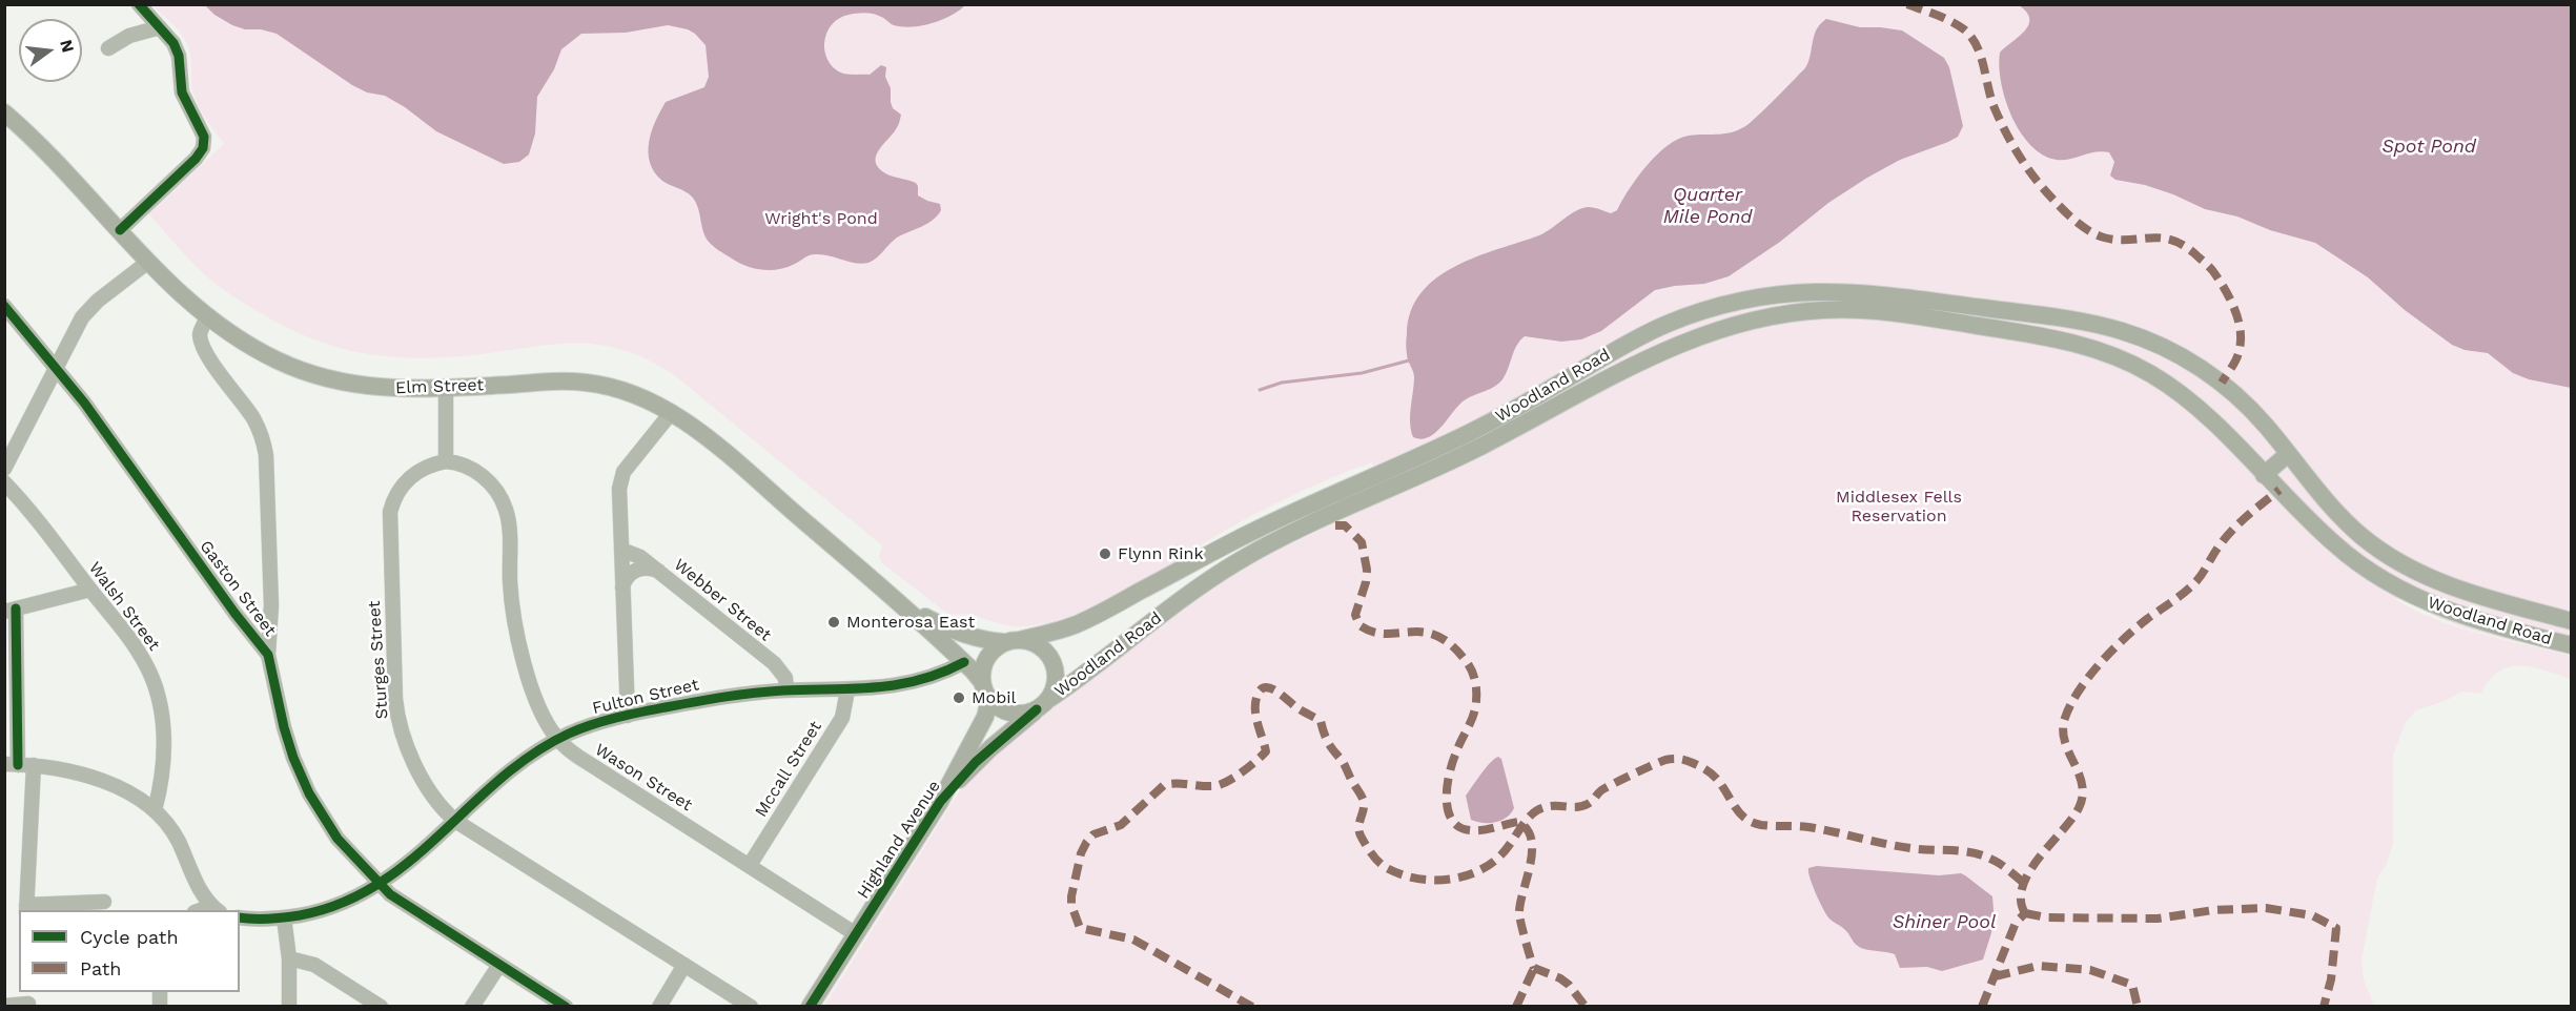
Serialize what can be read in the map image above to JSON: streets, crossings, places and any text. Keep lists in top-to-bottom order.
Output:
{
  "streets": {
    "main road": ["Woodland Road", "Elm Street", "Highland Avenue"],
    "street": [
      "Gaston Street",
      "Webber Street",
      "Walsh Street",
      "Sturges Street",
      "Fulton Street",
      "Mccall Street",
      "Wason Street"
    ]
  },
  "crossings": [
    ["Woodland Road", "Elm Street"],
    ["Woodland Road", "Highland Avenue"],
    ["Elm Street", "Fulton Street"],
    ["Elm Street", "Highland Avenue"],
    ["Gaston Street", "Fulton Street"],
    ["Webber Street", "Fulton Street"],
    ["Sturges Street", "Fulton Street"],
    ["Sturges Street", "Wason Street"],
    ["Fulton Street", "Mccall Street"],
    ["Fulton Street", "Wason Street"],
    ["Mccall Street", "Wason Street"],
    ["Wason Street", "Highland Avenue"]
  ],
  "water": ["Spot Pond", "Quarter Mile Pond", "Shiner Pool"],
  "parks": ["Wright's Pond", "Middlesex Fells Reservation"],
  "places": ["Flynn Rink", "Monterosa East", "Mobil"],
  "legend": ["Cycle path", "Path"],
  "north": "right"
}
